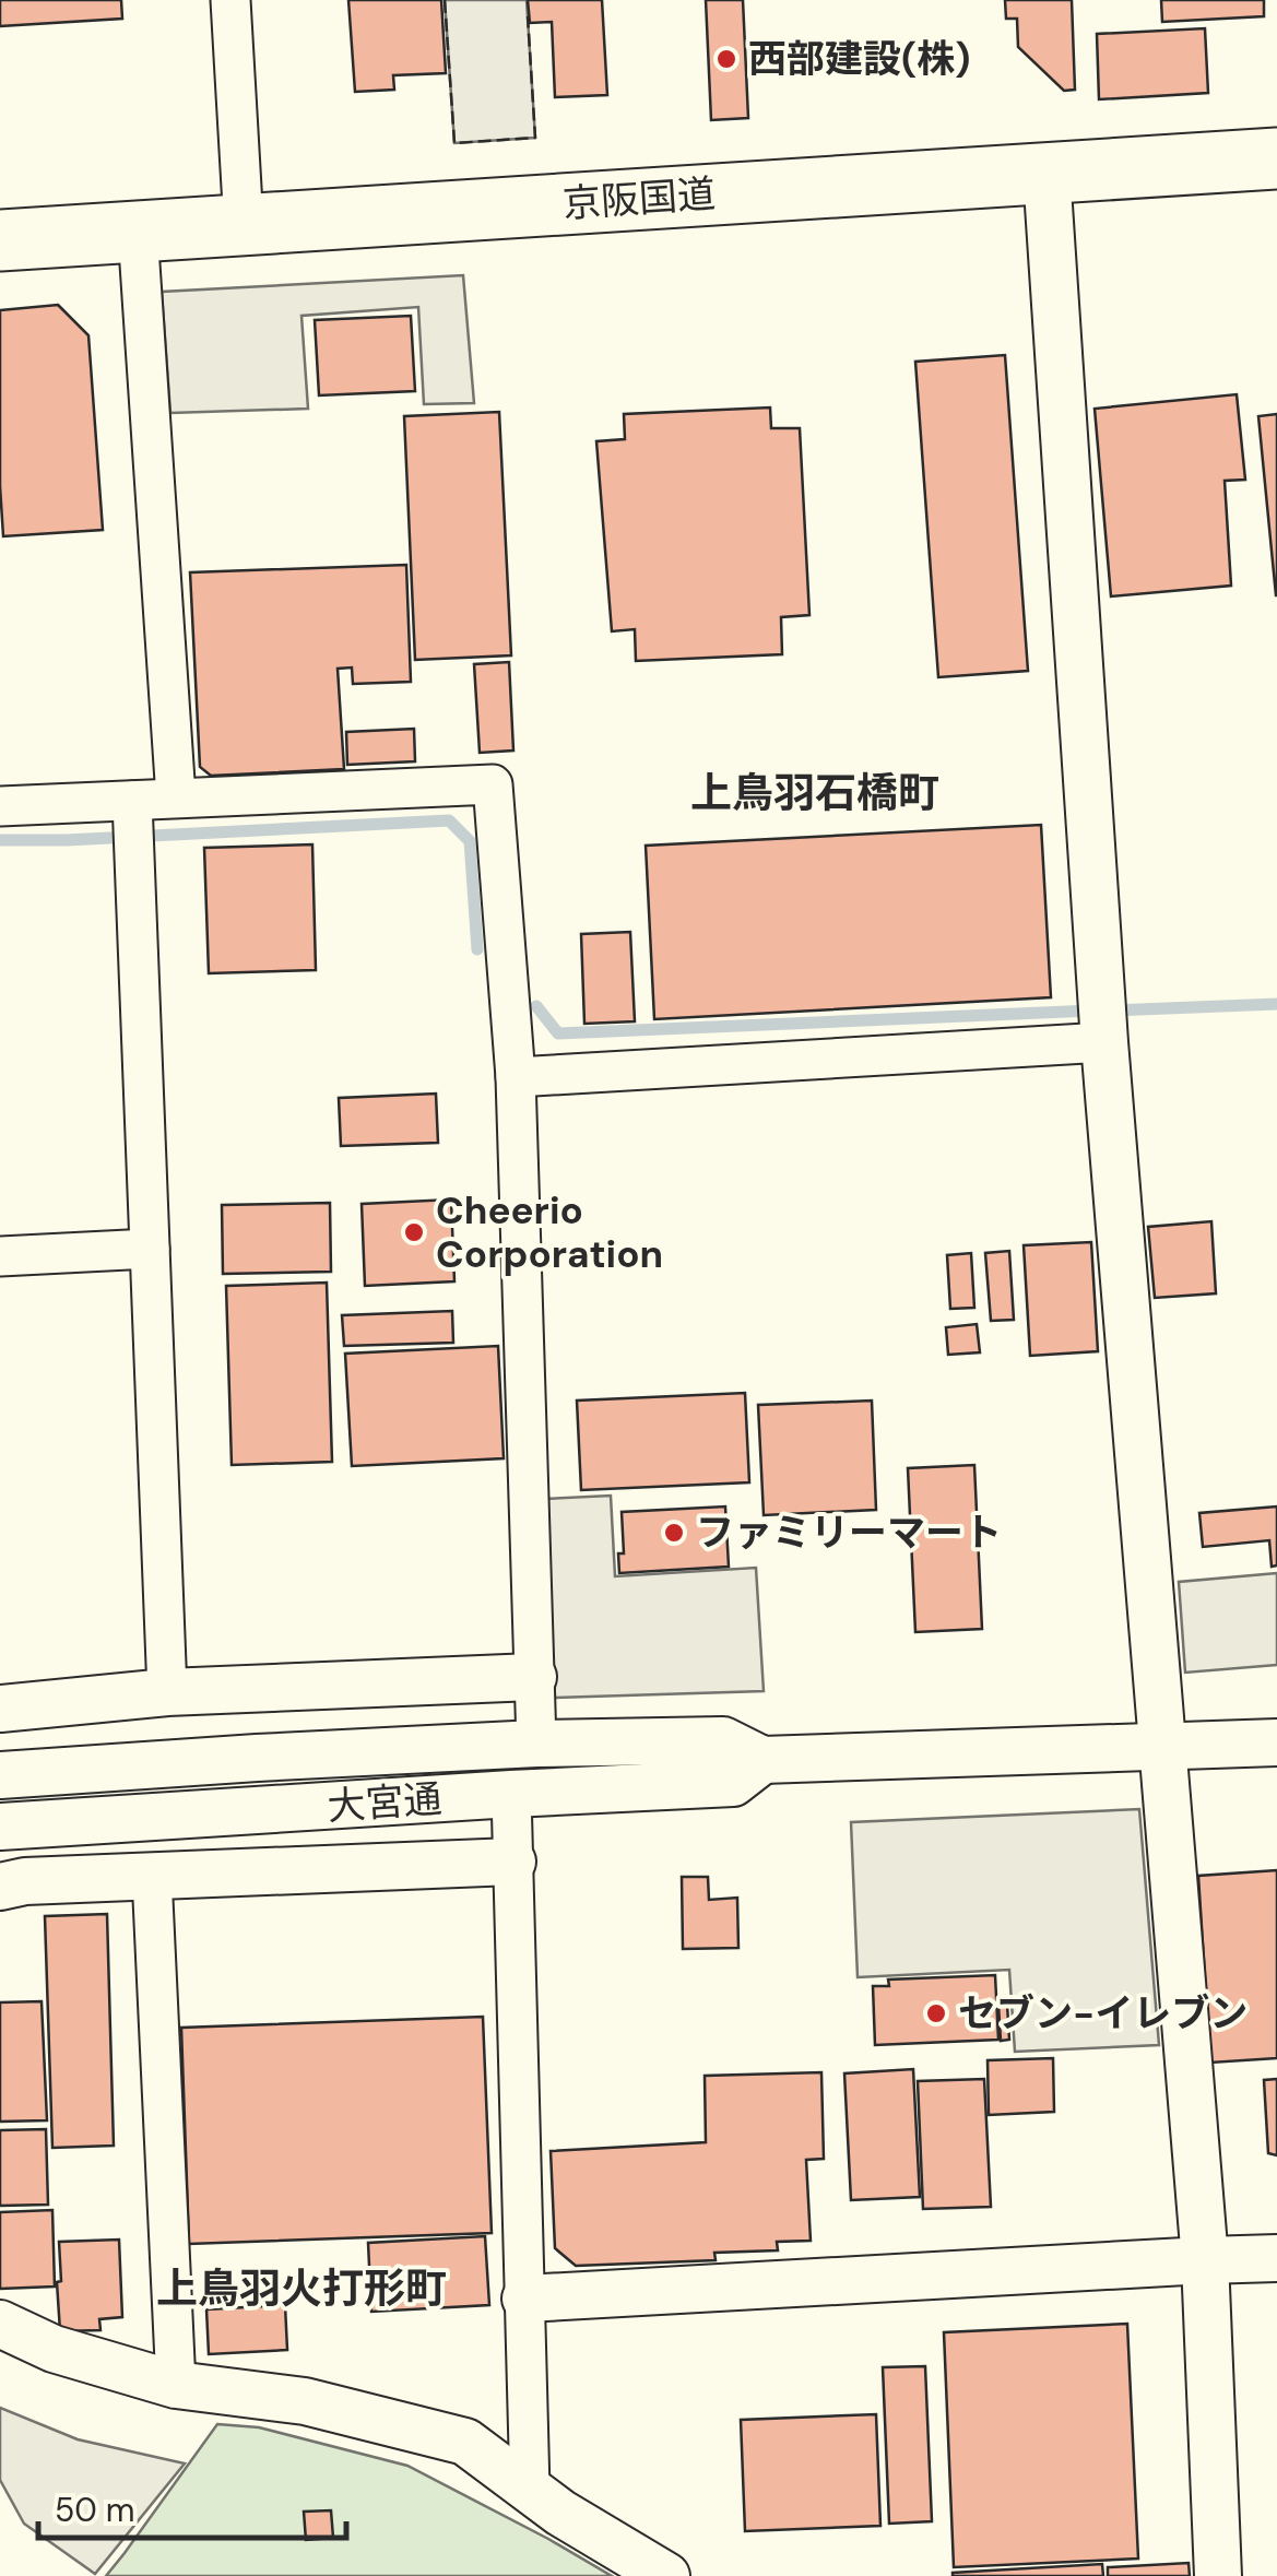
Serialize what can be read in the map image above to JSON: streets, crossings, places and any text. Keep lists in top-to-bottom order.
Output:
{
  "streets": {
    "highway": ["京阪国道"],
    "street": ["大宮通"]
  },
  "districts": ["上鳥羽石橋町", "上鳥羽火打形町"],
  "places": [
    "西部建設(株)",
    "Cheerio Corporation",
    "ファミリーマート",
    "セブン-イレブン"
  ],
  "scale_bar": "50 m"
}
